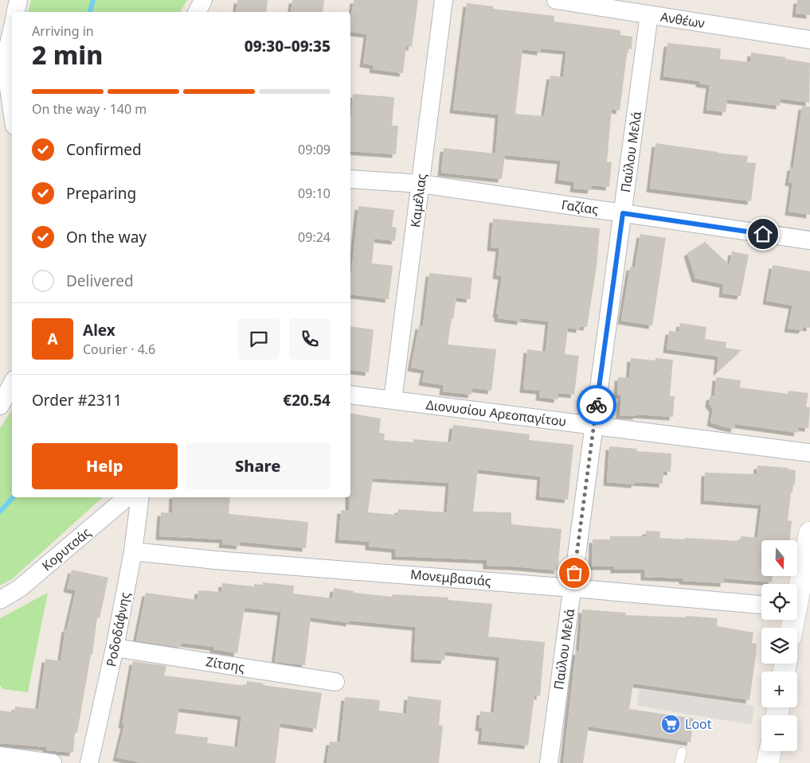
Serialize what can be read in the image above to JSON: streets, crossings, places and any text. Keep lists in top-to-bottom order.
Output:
{
  "streets": {
    "street": [
      "Ανθέων",
      "Παύλου Μελά",
      "Καμέλιας",
      "Γαζίας",
      "Διονυσίου Αρεοπαγίτου",
      "Κορυτσάς",
      "Μονεμβασιάς",
      "Ροδοδάφνης",
      "Ζίτσης"
    ]
  },
  "crossings": [
    ["Ανθέων", "Παύλου Μελά"],
    ["Παύλου Μελά", "Γαζίας"],
    ["Παύλου Μελά", "Διονυσίου Αρεοπαγίτου"],
    ["Παύλου Μελά", "Μονεμβασιάς"],
    ["Καμέλιας", "Γαζίας"],
    ["Καμέλιας", "Διονυσίου Αρεοπαγίτου"],
    ["Μονεμβασιάς", "Ροδοδάφνης"],
    ["Ροδοδάφνης", "Ζίτσης"]
  ],
  "places": {
    "supermarket": ["Loot"]
  },
  "north": "bottom",
  "page": {
    "heading": ["2 min", "Arriving in", "09:30–09:35"],
    "panel": [
      "Alex",
      "Courier · 4.6",
      "Order #2311",
      "€20.54"
    ],
    "bar": "On the way · 140 m",
    "list": [
      ["Confirmed", "09:09"],
      ["Preparing", "09:10"],
      ["On the way", "09:24"],
      "Delivered"
    ],
    "round": "A",
    "buttons": ["Help", "Share"],
    "map_buttons": ["+", "−"]
  }
}
